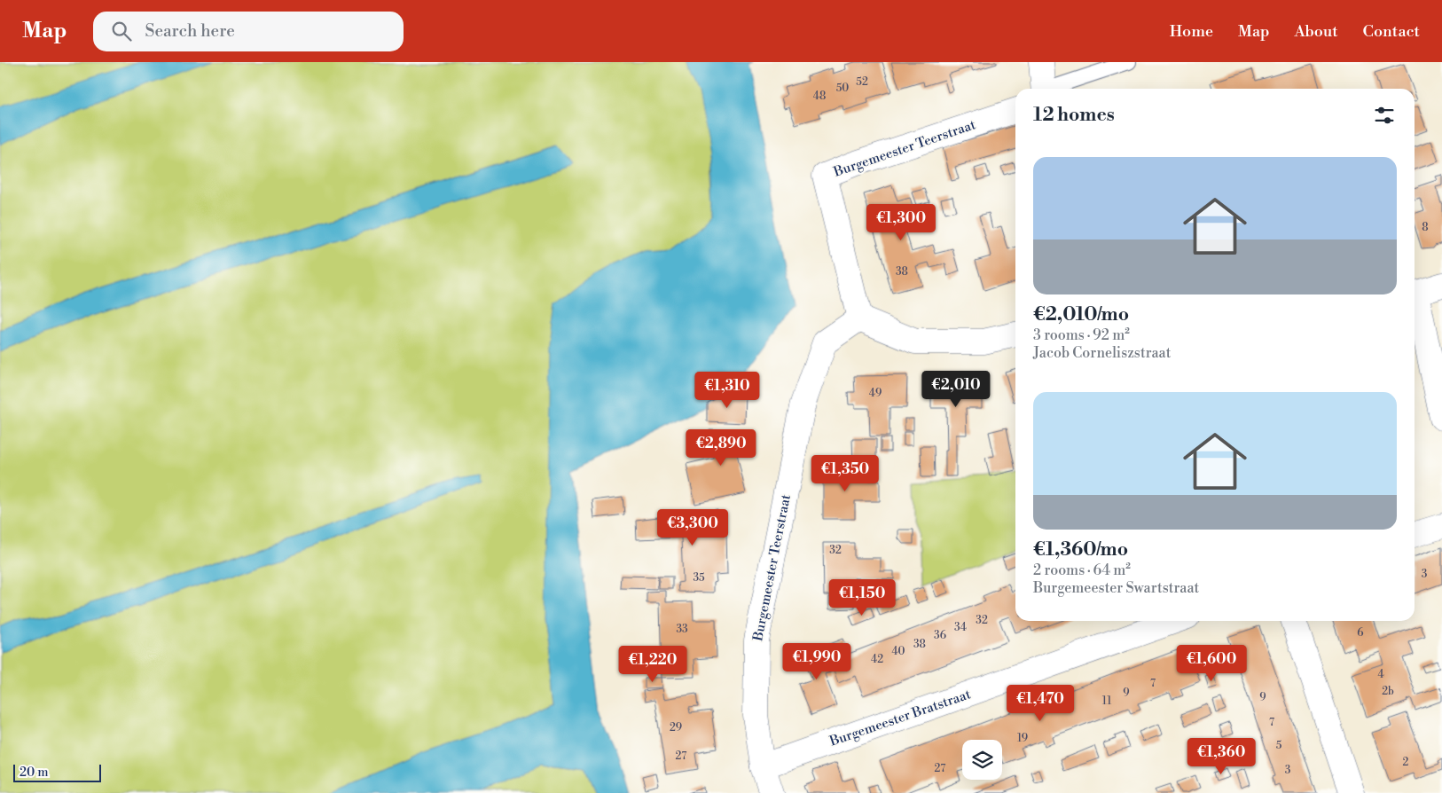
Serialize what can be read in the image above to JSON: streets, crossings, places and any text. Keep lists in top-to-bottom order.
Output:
{
  "streets": {
    "street": ["Burgemeester Teerstraat", "Burgemeester Bratstraat"]
  },
  "crossings": [
    ["Burgemeester Teerstraat", "Burgemeester Bratstraat"]
  ],
  "house_numbers": [
    "52",
    "50",
    "48",
    "8",
    "38",
    "49",
    "32",
    "3",
    "35",
    "32",
    "34",
    "33",
    "6",
    "36",
    "38",
    "40",
    "42",
    "4",
    "7",
    "2b",
    "9",
    "9",
    "11",
    "7",
    "29",
    "19",
    "5",
    "27",
    "2",
    "27",
    "3"
  ],
  "scale_bar": "20 m",
  "page": {
    "header": "Map",
    "search": "Search here",
    "nav": [
      "Home",
      "Map",
      "About",
      "Contact"
    ],
    "heading": "12 homes",
    "list": [
      {
        "name": "€2,010/mo",
        "note": "3 rooms · 92 m² · Jacob Corneliszstraat"
      },
      {
        "name": "€1,360/mo",
        "note": "2 rooms · 64 m² · Burgemeester Swartstraat"
      }
    ],
    "price": [
      "€1,300",
      "€2,010",
      "€1,310",
      "€2,890",
      "€1,350",
      "€3,300",
      "€1,150",
      "€1,990",
      "€1,600",
      "€1,220",
      "€1,470",
      "€1,360"
    ],
    "scale": "20 m"
  }
}
